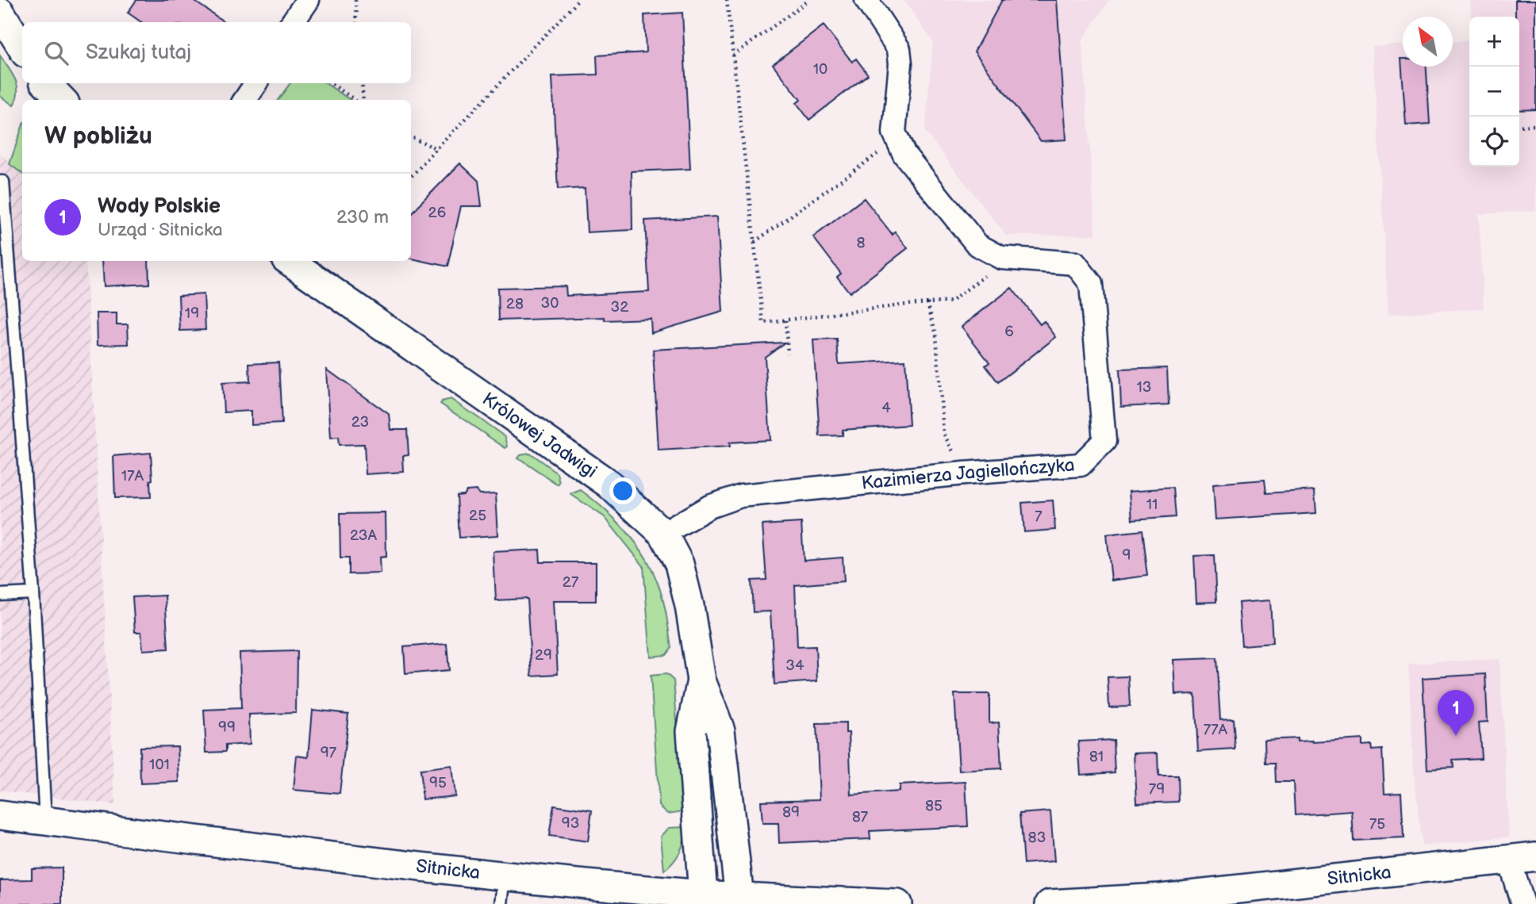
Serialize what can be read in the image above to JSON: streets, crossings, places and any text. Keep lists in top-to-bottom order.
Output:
{
  "streets": {
    "street": ["Królowej Jadwigi", "Kazimierza Jagiellończyka", "Sitnicka"]
  },
  "crossings": [
    ["Królowej Jadwigi", "Kazimierza Jagiellończyka"],
    ["Królowej Jadwigi", "Sitnicka"]
  ],
  "house_numbers": [
    "10",
    "26",
    "8",
    "30",
    "28",
    "32",
    "19",
    "6",
    "13",
    "4",
    "23",
    "17A",
    "11",
    "25",
    "7",
    "23A",
    "9",
    "27",
    "29",
    "34",
    "99",
    "77A",
    "97",
    "81",
    "101",
    "95",
    "79",
    "85",
    "89",
    "87",
    "93",
    "75",
    "83"
  ],
  "north": "top left",
  "page": {
    "map_buttons": ["+", "−"],
    "search": "Szukaj tutaj",
    "heading": "W pobliżu",
    "list": [
      {
        "mark": "1",
        "name": "Wody Polskie",
        "note": "Urząd · Sitnicka",
        "value": "230 m"
      }
    ],
    "pins": "1"
  }
}
